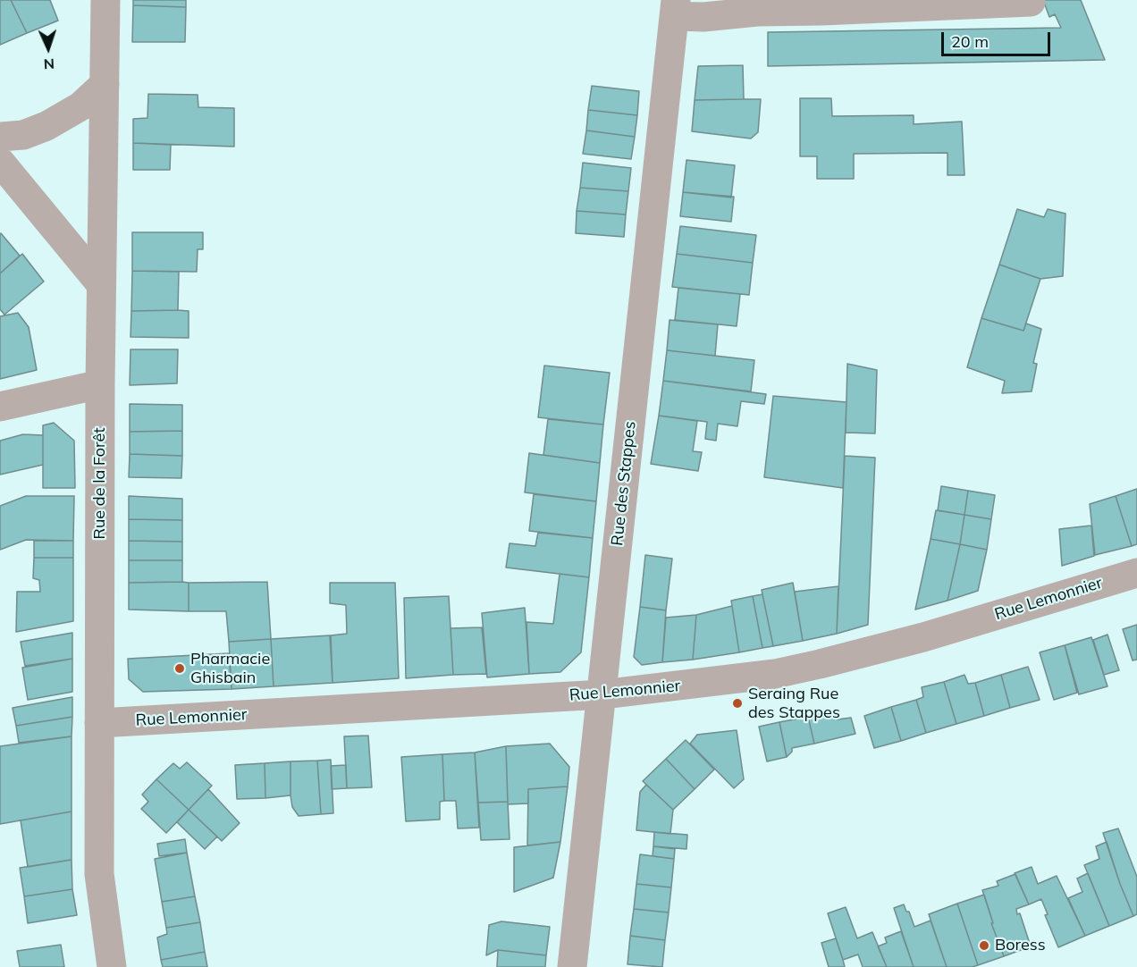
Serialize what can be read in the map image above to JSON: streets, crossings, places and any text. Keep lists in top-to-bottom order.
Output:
{
  "streets": {
    "street": ["Rue de la Forêt", "Rue des Stappes", "Rue Lemonnier"]
  },
  "crossings": [
    ["Rue de la Forêt", "Rue Lemonnier"],
    ["Rue des Stappes", "Rue Lemonnier"]
  ],
  "places": ["Pharmacie Ghisbain", "Seraing Rue des Stappes", "Boress"],
  "scale_bar": "20 m",
  "north": "bottom"
}
